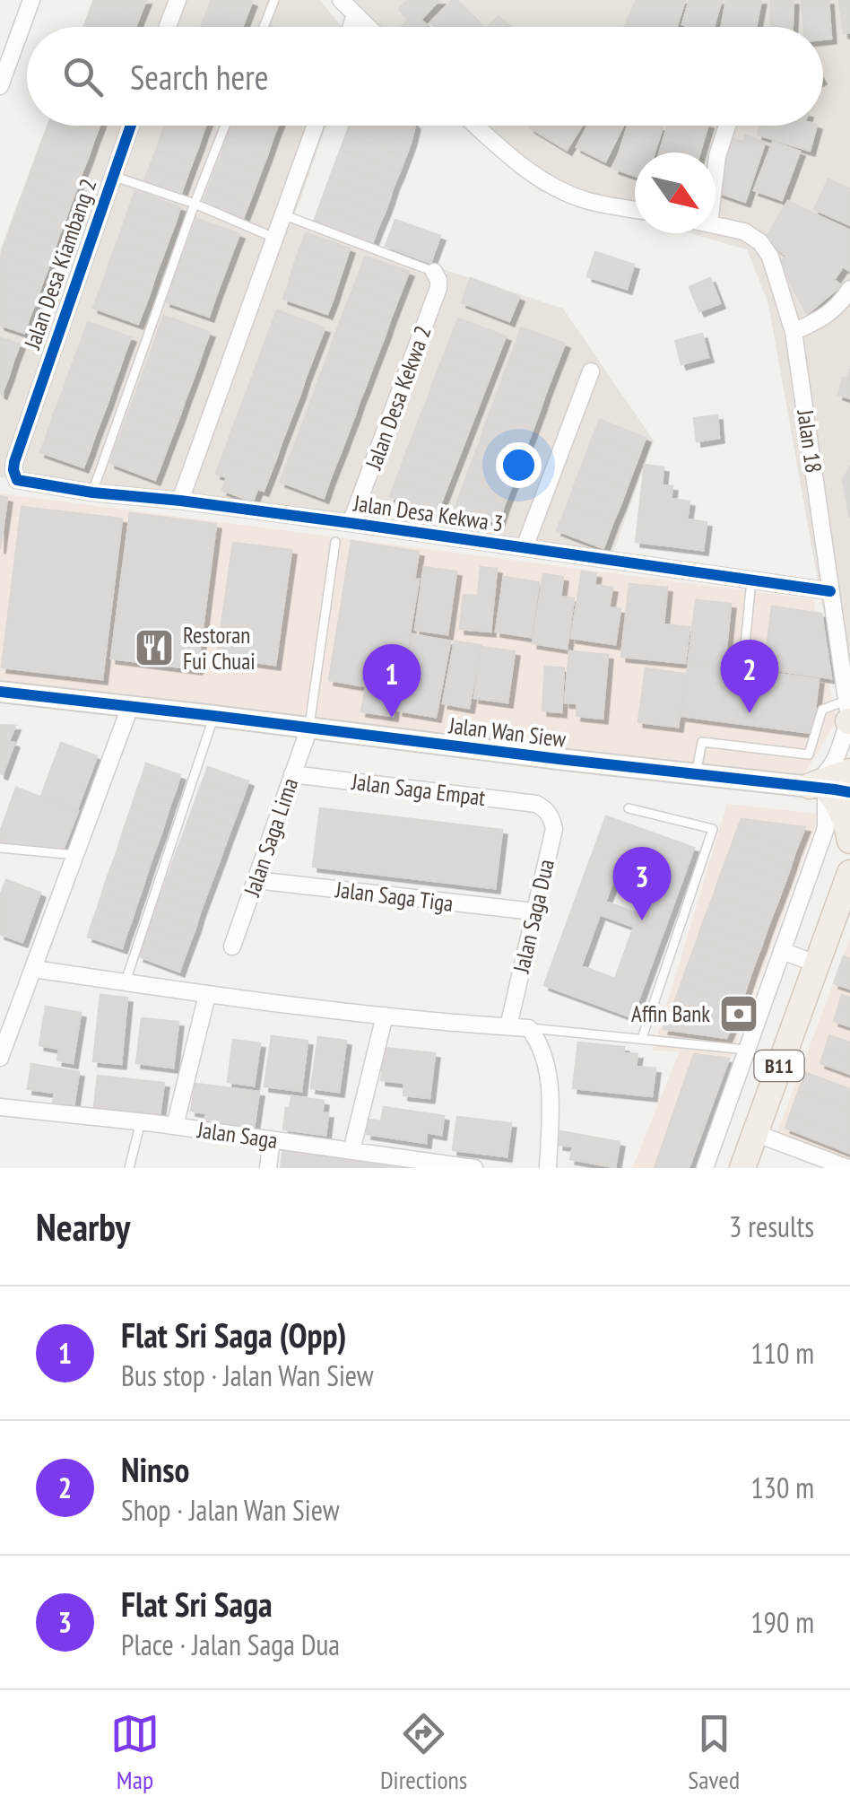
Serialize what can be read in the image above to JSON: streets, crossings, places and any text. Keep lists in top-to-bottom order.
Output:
{
  "streets": {
    "main road": ["B11"],
    "street": [
      "Jalan Desa Kiambang 2",
      "Jalan Desa Kekwa 2",
      "Jalan 18",
      "Jalan Desa Kekwa 3",
      "Jalan Wan Siew",
      "Jalan Saga Empat",
      "Jalan Saga Lima",
      "Jalan Saga Tiga",
      "Jalan Saga Dua",
      "Jalan Saga"
    ]
  },
  "crossings": [
    ["Jalan Desa Kiambang 2", "Jalan Desa Kekwa 3"],
    ["Jalan Desa Kekwa 2", "Jalan Desa Kekwa 3"],
    ["Jalan 18", "Jalan Desa Kekwa 3"],
    ["Jalan Wan Siew", "Jalan Saga Lima"],
    ["Jalan Saga Empat", "Jalan Saga Lima"],
    ["Jalan Saga Empat", "Jalan Saga Dua"],
    ["Jalan Saga Lima", "Jalan Saga Tiga"],
    ["Jalan Saga Tiga", "Jalan Saga Dua"]
  ],
  "places": {
    "restaurant": ["Restoran Fui Chuai"],
    "bank": ["Affin Bank"]
  },
  "north": "bottom right",
  "page": {
    "search": "Search here",
    "pins": ["2", "1", "3"],
    "heading": ["Nearby", "3 results"],
    "list": [
      {
        "mark": "1",
        "name": "Flat Sri Saga (Opp)",
        "note": "Bus stop · Jalan Wan Siew",
        "value": "110 m"
      },
      {
        "mark": "2",
        "name": "Ninso",
        "note": "Shop · Jalan Wan Siew",
        "value": "130 m"
      },
      {
        "mark": "3",
        "name": "Flat Sri Saga",
        "note": "Place · Jalan Saga Dua",
        "value": "190 m"
      }
    ],
    "nav": ["Map", "Directions", "Saved"]
  }
}
